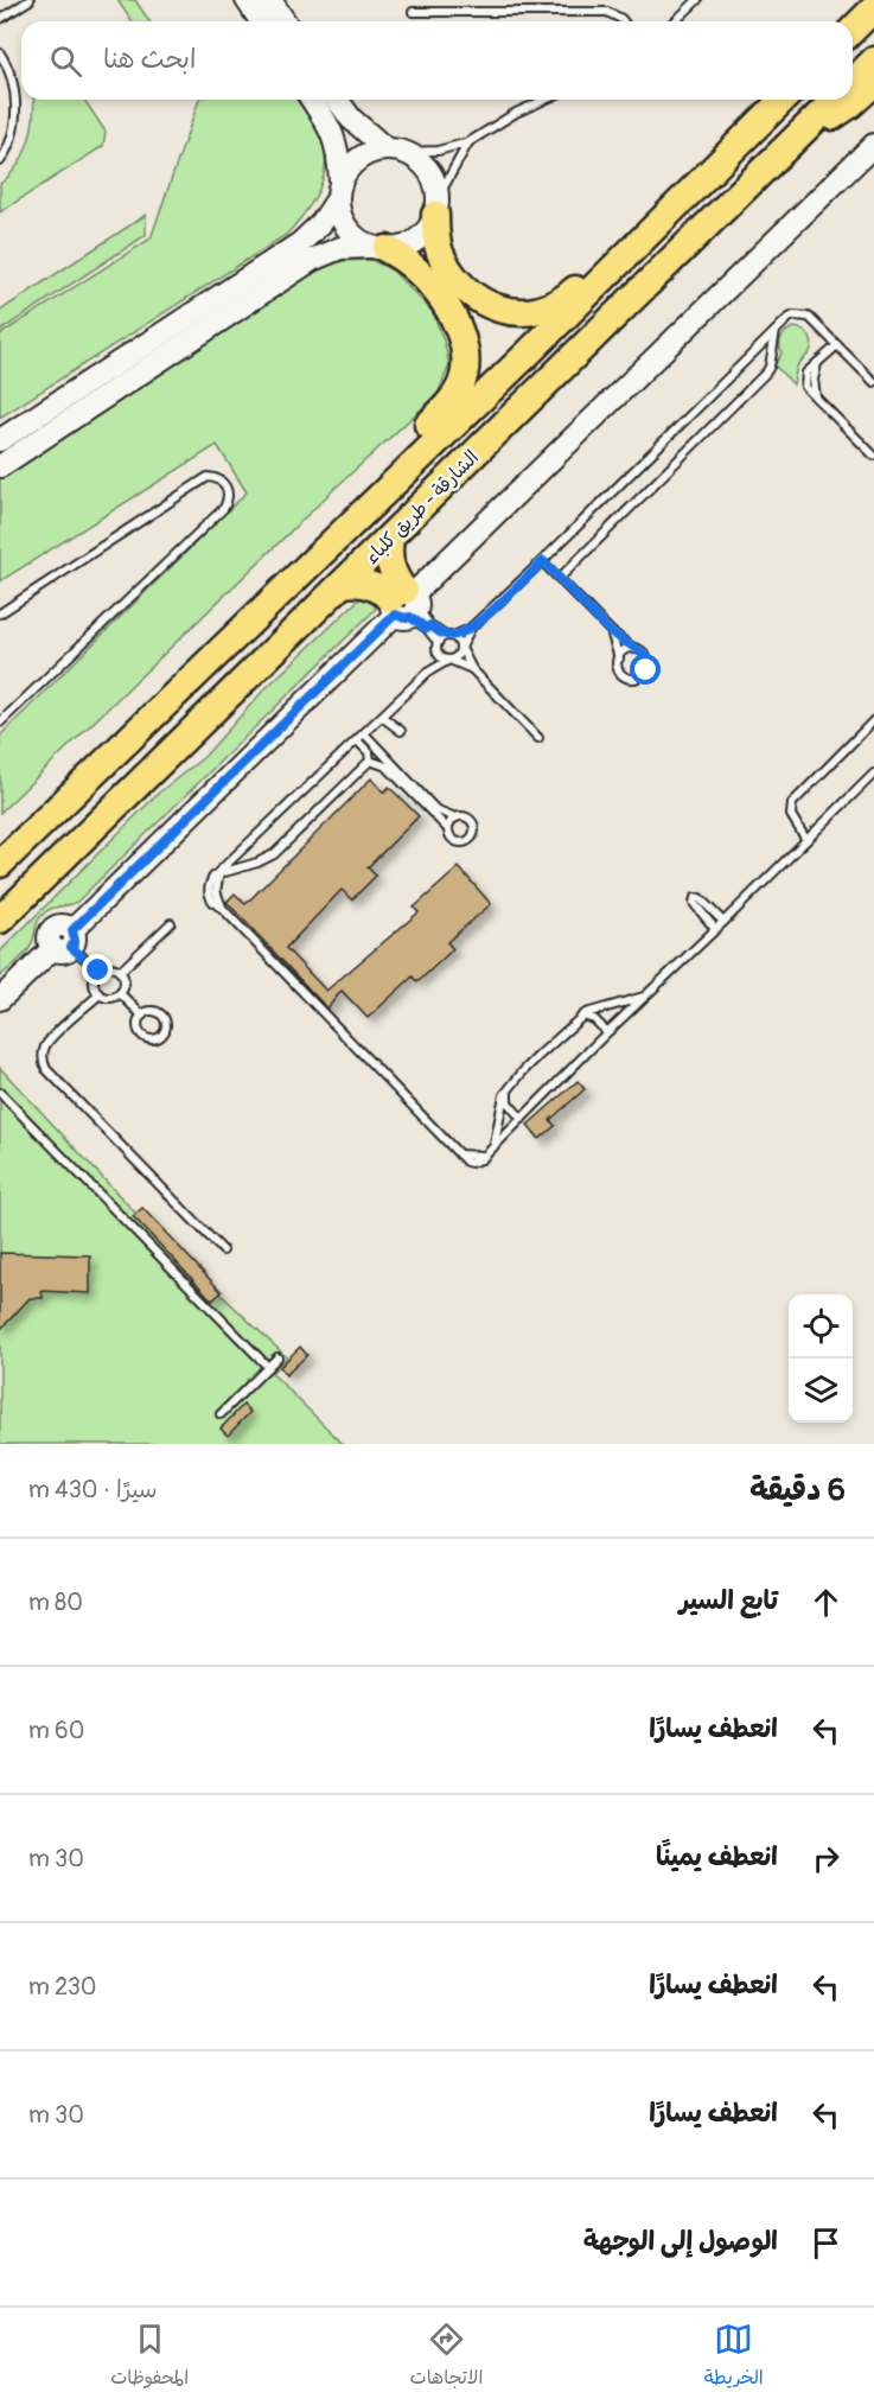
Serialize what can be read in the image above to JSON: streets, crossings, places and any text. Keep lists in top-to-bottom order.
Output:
{
  "streets": {
    "highway": ["الشارقة - طريق كلباء"]
  },
  "page": {
    "search": "ابحث هنا",
    "heading": ["6 دقيقة", "سيرًا · 430 m"],
    "list": [
      ["تابع السير", "80 m"],
      ["انعطف يسارًا", "60 m"],
      ["انعطف يمينًا", "30 m"],
      ["انعطف يسارًا", "230 m"],
      ["انعطف يسارًا", "30 m"],
      "الوصول إلى الوجهة"
    ],
    "nav": ["الخريطة", "الاتجاهات", "المحفوظات"]
  }
}
